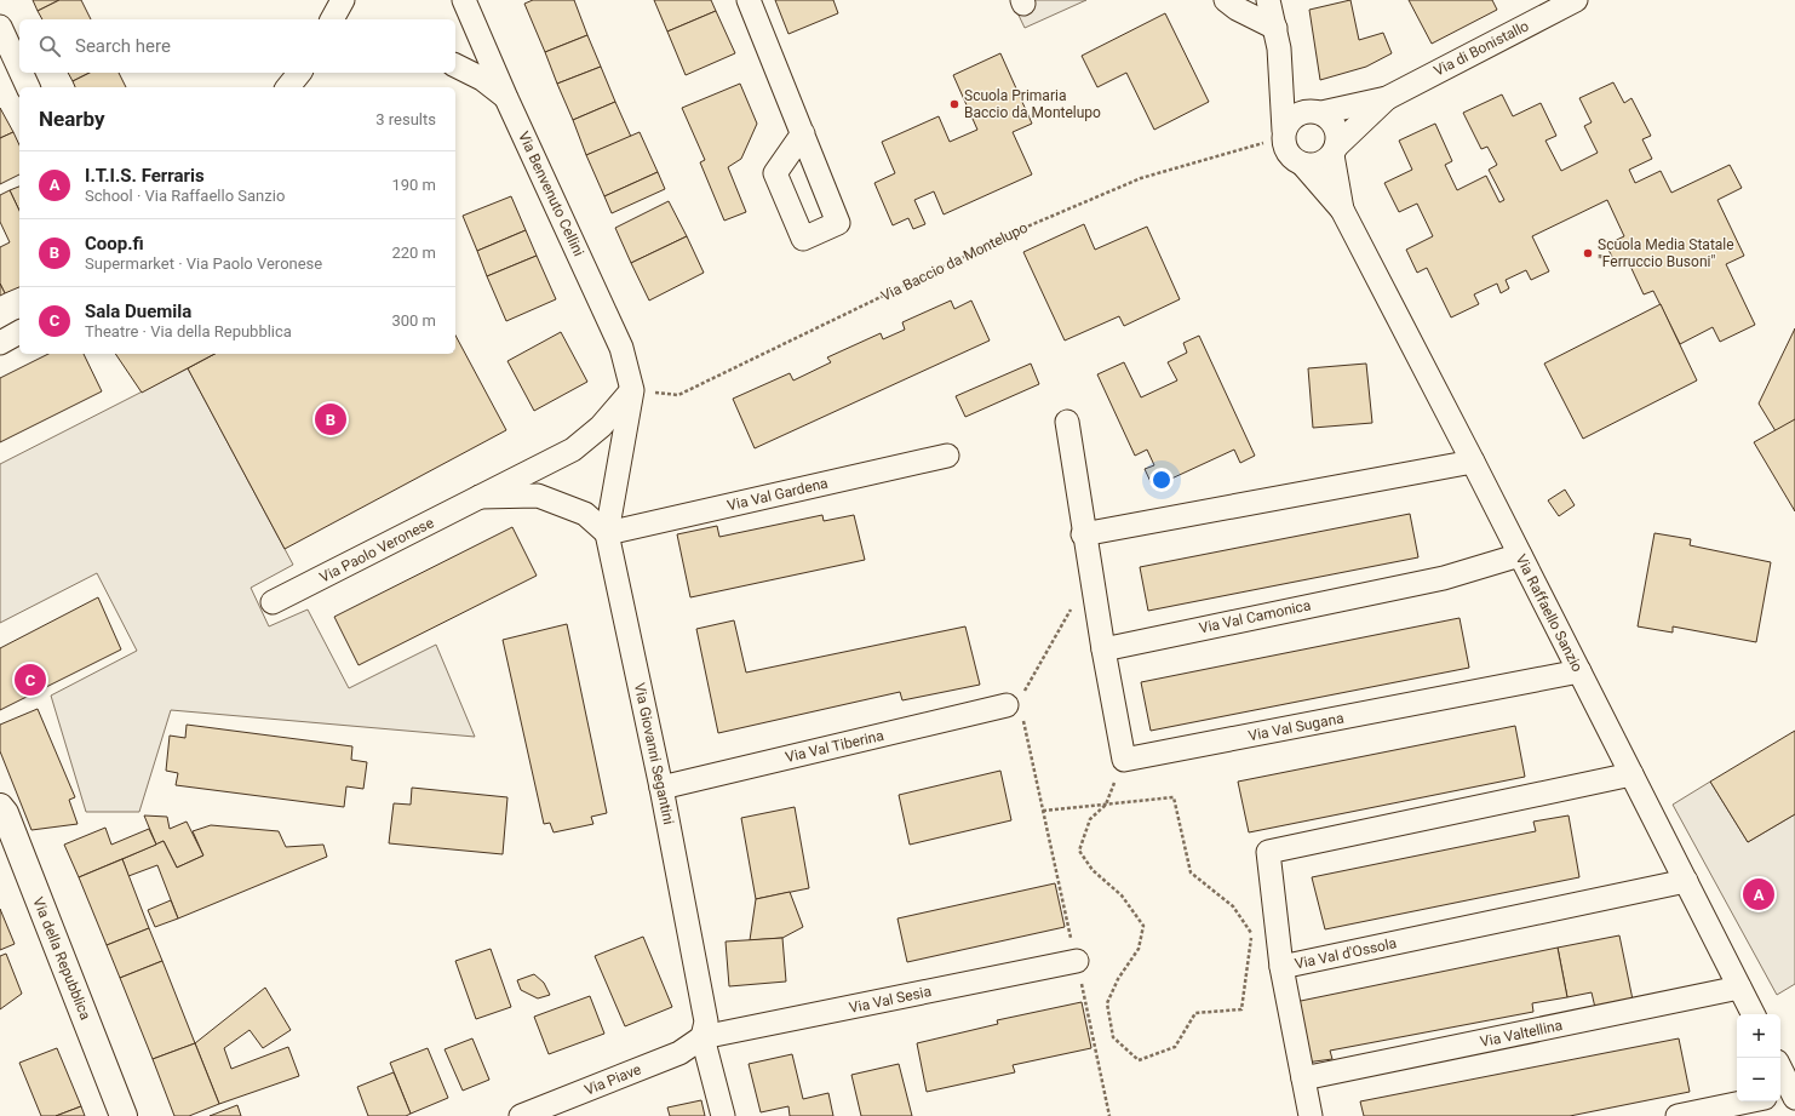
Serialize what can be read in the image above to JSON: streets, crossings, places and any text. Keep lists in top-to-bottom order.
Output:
{
  "streets": {
    "main road": ["Via della Repubblica"],
    "street": [
      "Via di Bonistallo",
      "Via Benvenuto Cellini",
      "Via Val Gardena",
      "Via Paolo Veronese",
      "Via Raffaello Sanzio",
      "Via Val Camonica",
      "Via Val Sugana",
      "Via Val Tiberina",
      "Via Giovanni Segantini",
      "Via Val d'Ossola",
      "Via Val Sesia",
      "Via Valtellina",
      "Via Piave"
    ],
    "path": ["Via Baccio da Montelupo"]
  },
  "crossings": [
    ["Via di Bonistallo", "Via Baccio da Montelupo"],
    ["Via di Bonistallo", "Via Raffaello Sanzio"],
    ["Via Benvenuto Cellini", "Via Baccio da Montelupo"],
    ["Via Benvenuto Cellini", "Via Paolo Veronese"],
    ["Via Benvenuto Cellini", "Via Giovanni Segantini"],
    ["Via Baccio da Montelupo", "Via Paolo Veronese"],
    ["Via Baccio da Montelupo", "Via Raffaello Sanzio"],
    ["Via Baccio da Montelupo", "Via Giovanni Segantini"],
    ["Via Val Gardena", "Via Paolo Veronese"],
    ["Via Val Gardena", "Via Giovanni Segantini"],
    ["Via Paolo Veronese", "Via Giovanni Segantini"],
    ["Via Raffaello Sanzio", "Via Val Camonica"],
    ["Via Raffaello Sanzio", "Via Val Sugana"],
    ["Via Raffaello Sanzio", "Via Val d'Ossola"],
    ["Via Raffaello Sanzio", "Via Valtellina"],
    ["Via Val Camonica", "Via Val Sugana"],
    ["Via Val Tiberina", "Via Giovanni Segantini"],
    ["Via Giovanni Segantini", "Via Val Sesia"],
    ["Via Giovanni Segantini", "Via Piave"],
    ["Via Val Sesia", "Via Piave"]
  ],
  "places": ["Scuola Primaria Baccio da Montelupo", "Scuola Media Statale \"Ferruccio Busoni\""],
  "page": {
    "search": "Search here",
    "heading": ["Nearby", "3 results"],
    "list": [
      {
        "mark": "A",
        "name": "I.T.I.S. Ferraris",
        "note": "School · Via Raffaello Sanzio",
        "value": "190 m"
      },
      {
        "mark": "B",
        "name": "Coop.fi",
        "note": "Supermarket · Via Paolo Veronese",
        "value": "220 m"
      },
      {
        "mark": "C",
        "name": "Sala Duemila",
        "note": "Theatre · Via della Repubblica",
        "value": "300 m"
      }
    ],
    "pins": ["B", "C", "A"],
    "map_buttons": ["+", "−"]
  }
}
